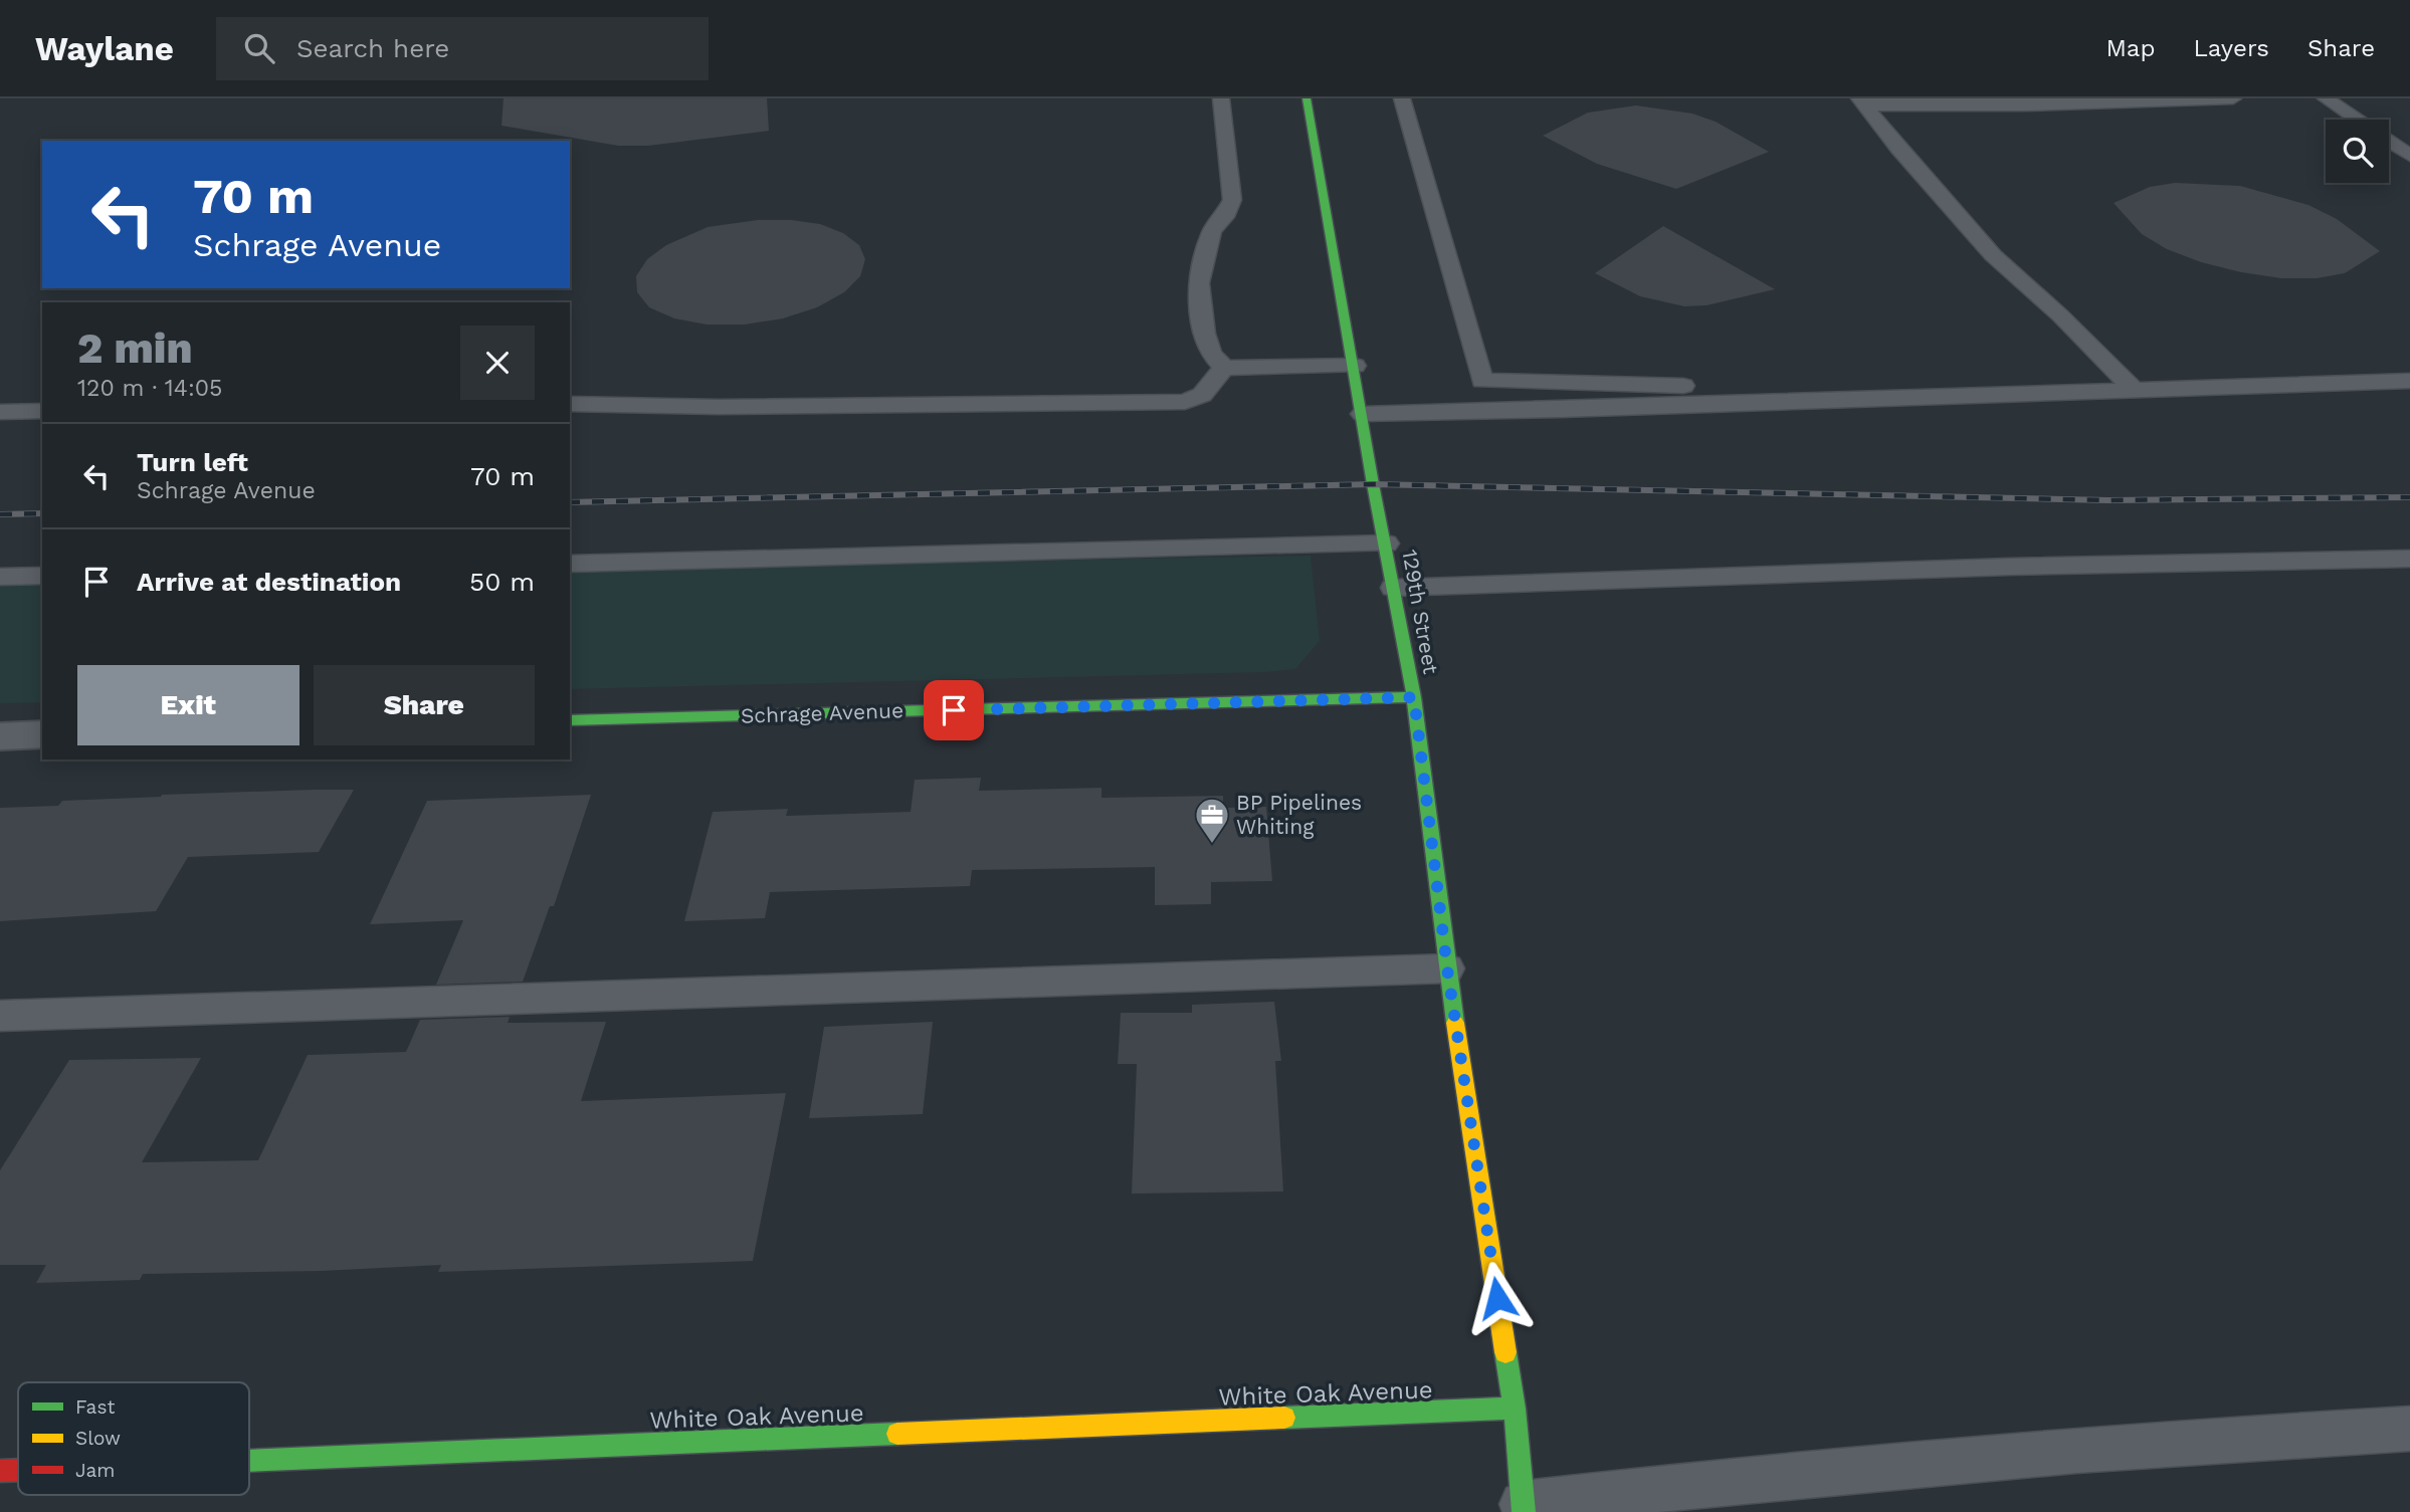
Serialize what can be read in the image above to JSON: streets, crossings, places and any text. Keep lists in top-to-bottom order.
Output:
{
  "streets": {
    "main road": ["129th Street", "Schrage Avenue", "White Oak Avenue"]
  },
  "crossings": [
    ["129th Street", "Schrage Avenue"],
    ["129th Street", "White Oak Avenue"]
  ],
  "places": {
    "office": ["BP Pipelines Whiting"]
  },
  "legend": ["Fast", "Slow", "Jam"],
  "page": {
    "header": "Waylane",
    "search": "Search here",
    "nav": ["Map", "Layers", "Share"],
    "turn": ["70 m", "Schrage Avenue"],
    "heading": ["2 min", "120 m · 14:05"],
    "list": [
      {
        "name": "Turn left",
        "note": "Schrage Avenue",
        "value": "70 m"
      },
      {
        "name": "Arrive at destination",
        "value": "50 m"
      }
    ],
    "buttons": ["Exit", "Share"]
  }
}
